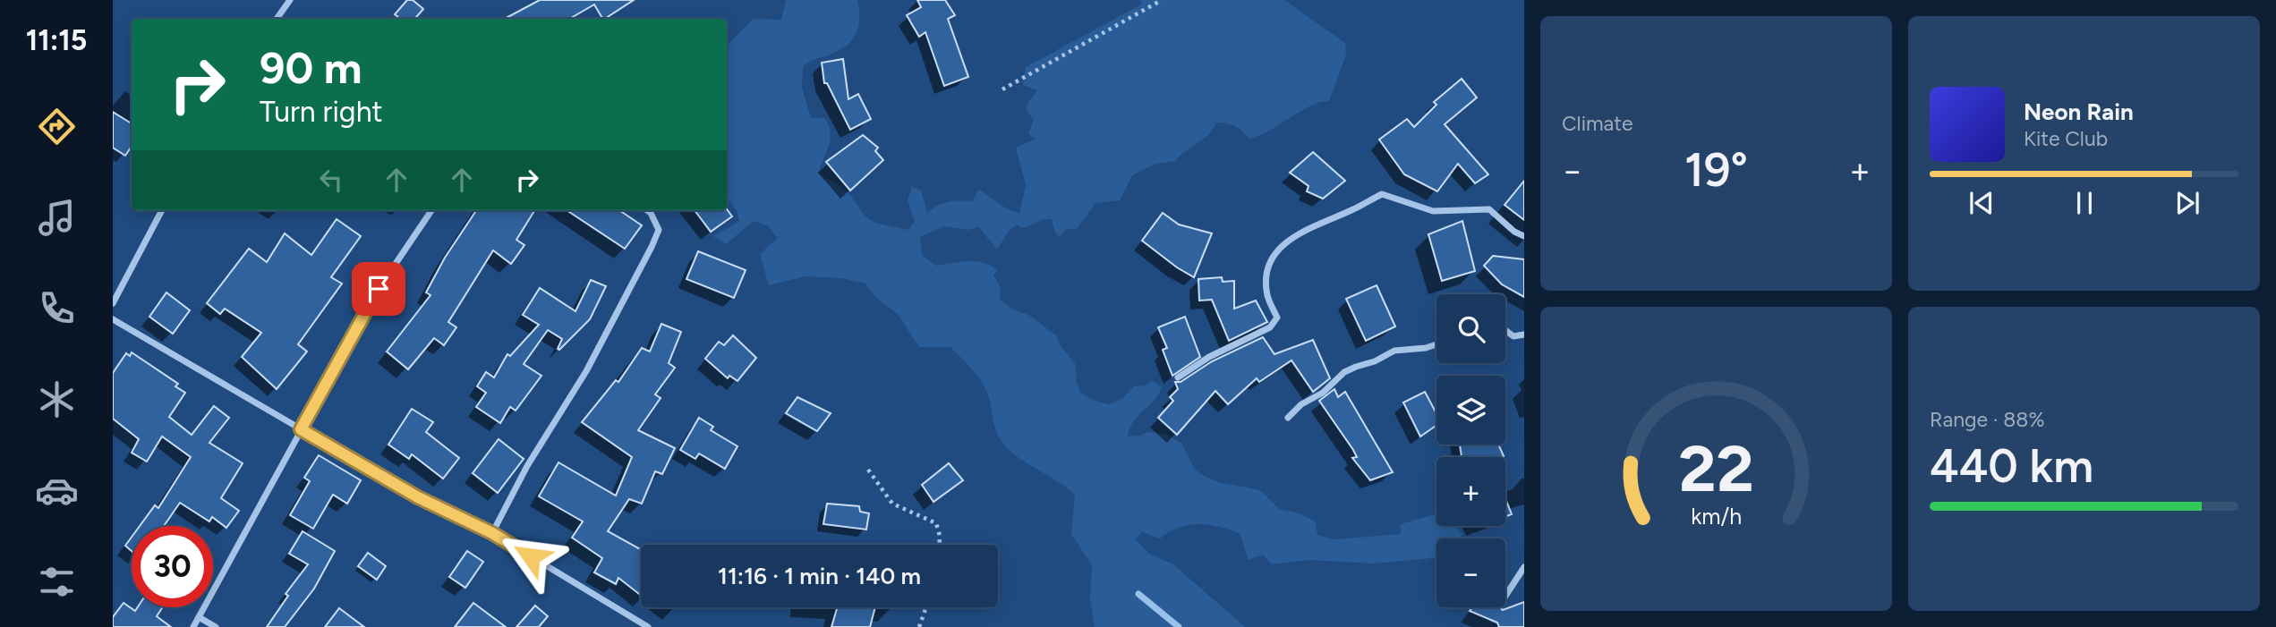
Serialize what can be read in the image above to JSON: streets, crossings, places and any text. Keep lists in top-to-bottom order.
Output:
{
  "page": {
    "tabs": "11:15",
    "tile": [
      "Climate",
      ["Range · 88%", "440 km"]
    ],
    "turn": ["90 m", "Turn right"],
    "song": ["Neon Rain", "Kite Club"],
    "heat": ["−", "19°", "+"],
    "map_buttons": ["+", "−"],
    "limit": "30",
    "trip": "11:16 · 1 min · 140 m",
    "gauge": ["22", "km/h"]
  }
}
